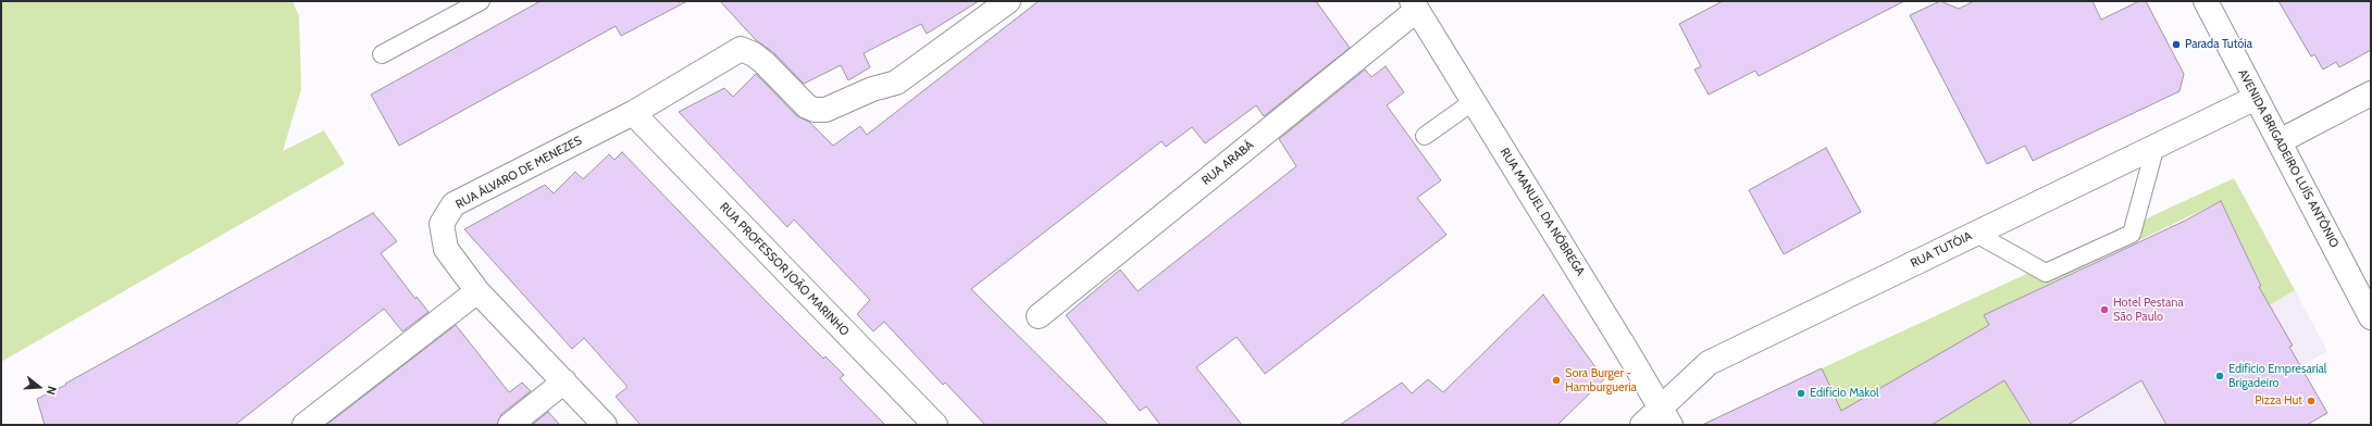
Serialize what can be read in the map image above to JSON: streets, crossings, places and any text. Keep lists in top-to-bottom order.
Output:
{
  "streets": {
    "street": [
      "AVENIDA BRIGADEIRO LUÍS ANTÔNIO",
      "RUA ARABÁ",
      "RUA ÁLVARO DE MENEZES",
      "RUA MANUEL DA NÓBREGA",
      "RUA TUTÓIA",
      "RUA PROFESSOR JOÃO MARINHO"
    ]
  },
  "crossings": [
    ["AVENIDA BRIGADEIRO LUÍS ANTÔNIO", "RUA TUTÓIA"],
    ["RUA ARABÁ", "RUA MANUEL DA NÓBREGA"],
    ["RUA ÁLVARO DE MENEZES", "RUA PROFESSOR JOÃO MARINHO"],
    ["RUA MANUEL DA NÓBREGA", "RUA TUTÓIA"]
  ],
  "places": [
    "Parada Tutóia",
    "Hotel Pestana São Paulo",
    "Edifício Empresarial Brigadeiro",
    "Sora Burger - Hamburgueria",
    "Edifício Makol",
    "Pizza Hut"
  ],
  "north": "right"
}
